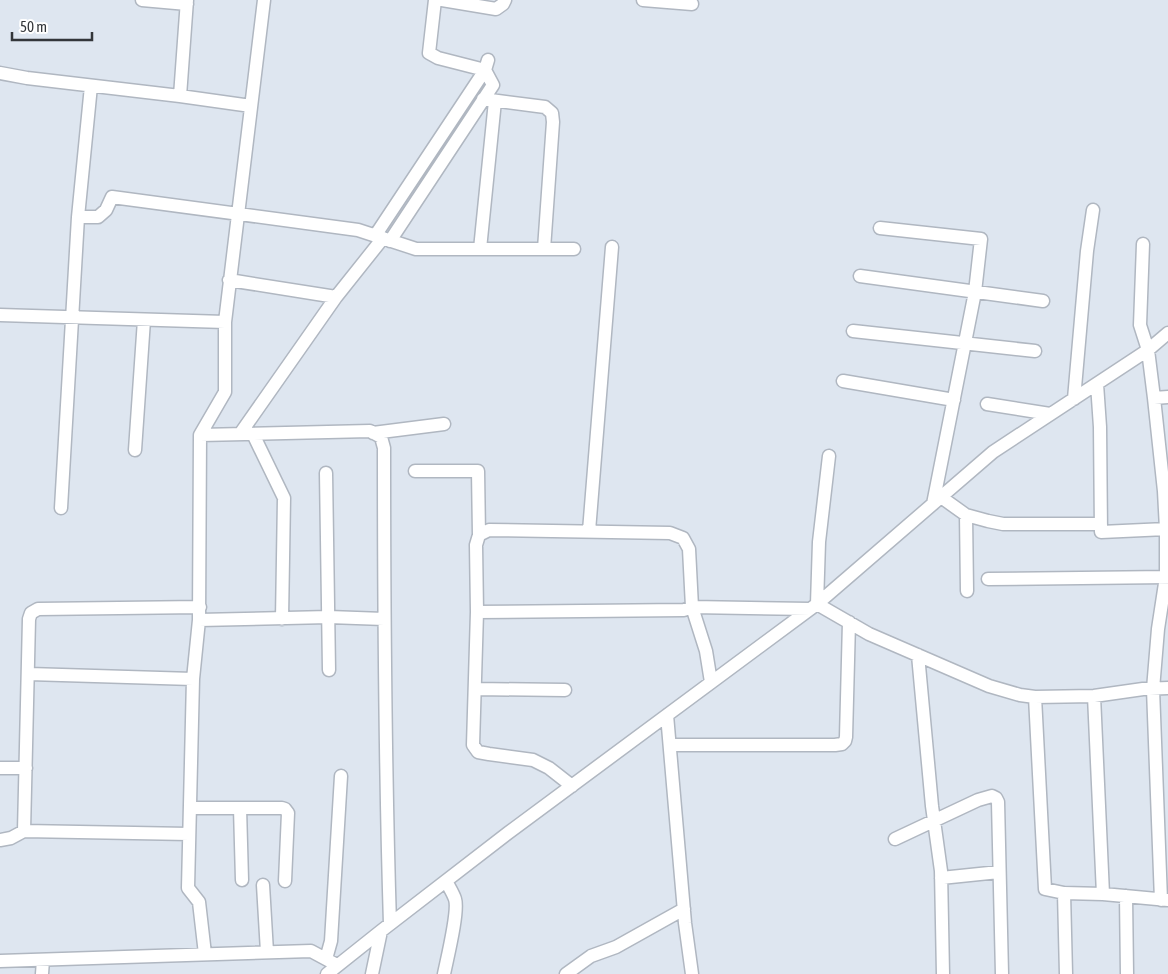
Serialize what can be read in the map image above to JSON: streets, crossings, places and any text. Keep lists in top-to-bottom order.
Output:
{
  "scale_bar": "50 m"
}
